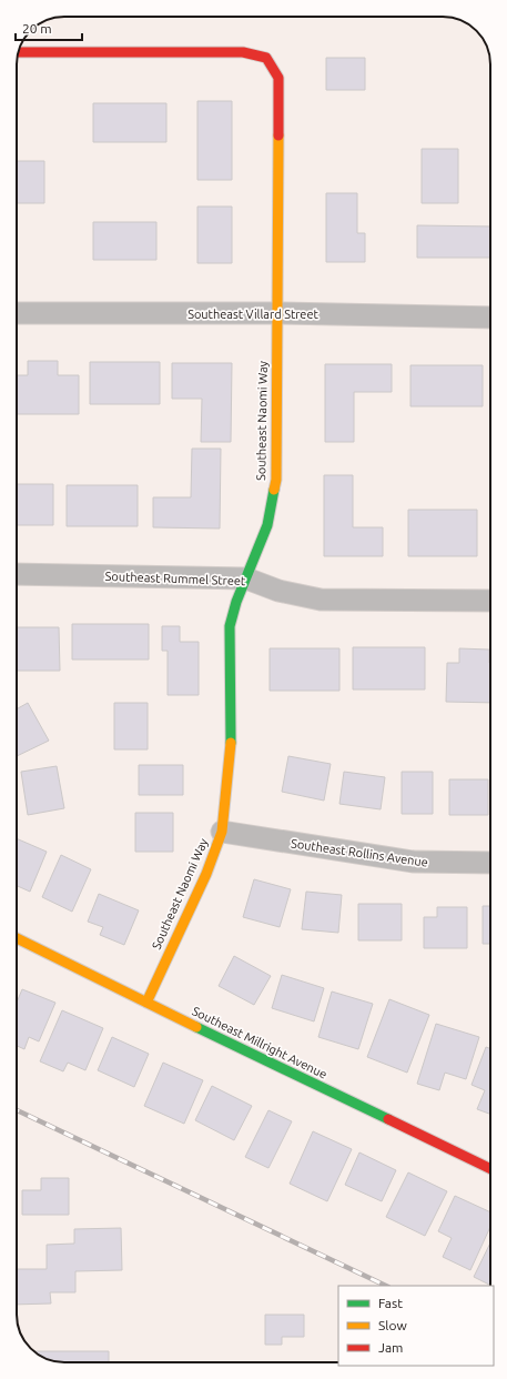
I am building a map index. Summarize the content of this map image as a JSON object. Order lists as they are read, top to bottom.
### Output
{
  "streets": {
    "street": [
      "Southeast Villard Street",
      "Southeast Naomi Way",
      "Southeast Rummel Street",
      "Southeast Rollins Avenue",
      "Southeast Millright Avenue"
    ]
  },
  "crossings": [
    ["Southeast Villard Street", "Southeast Naomi Way"],
    ["Southeast Naomi Way", "Southeast Rummel Street"],
    ["Southeast Naomi Way", "Southeast Rollins Avenue"],
    ["Southeast Naomi Way", "Southeast Millright Avenue"]
  ],
  "legend": ["Fast", "Slow", "Jam"],
  "scale_bar": "20 m"
}
